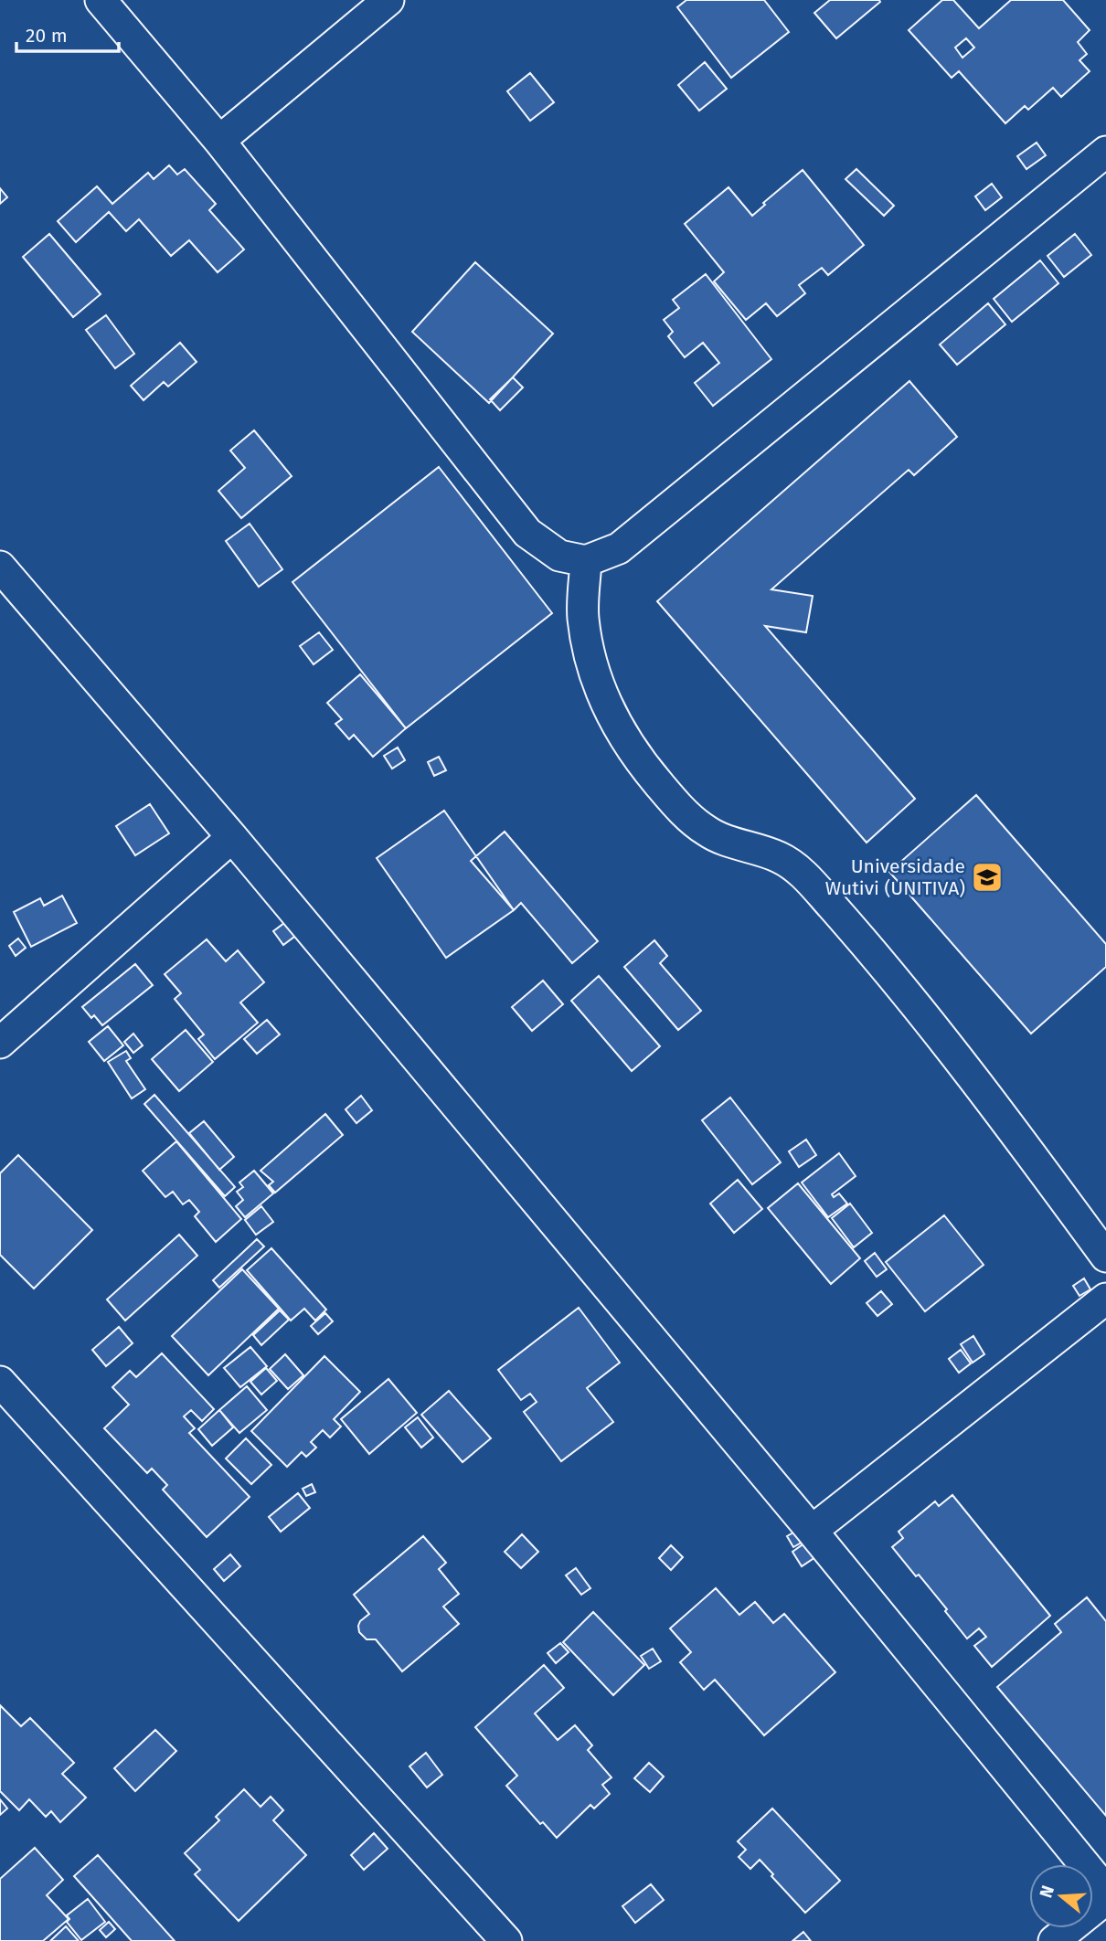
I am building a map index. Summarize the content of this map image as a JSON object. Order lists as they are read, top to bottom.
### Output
{
  "places": {
    "school or university": ["Universidade Wutivi (UNITIVA)"]
  },
  "scale_bar": "20 m",
  "north": "left"
}
